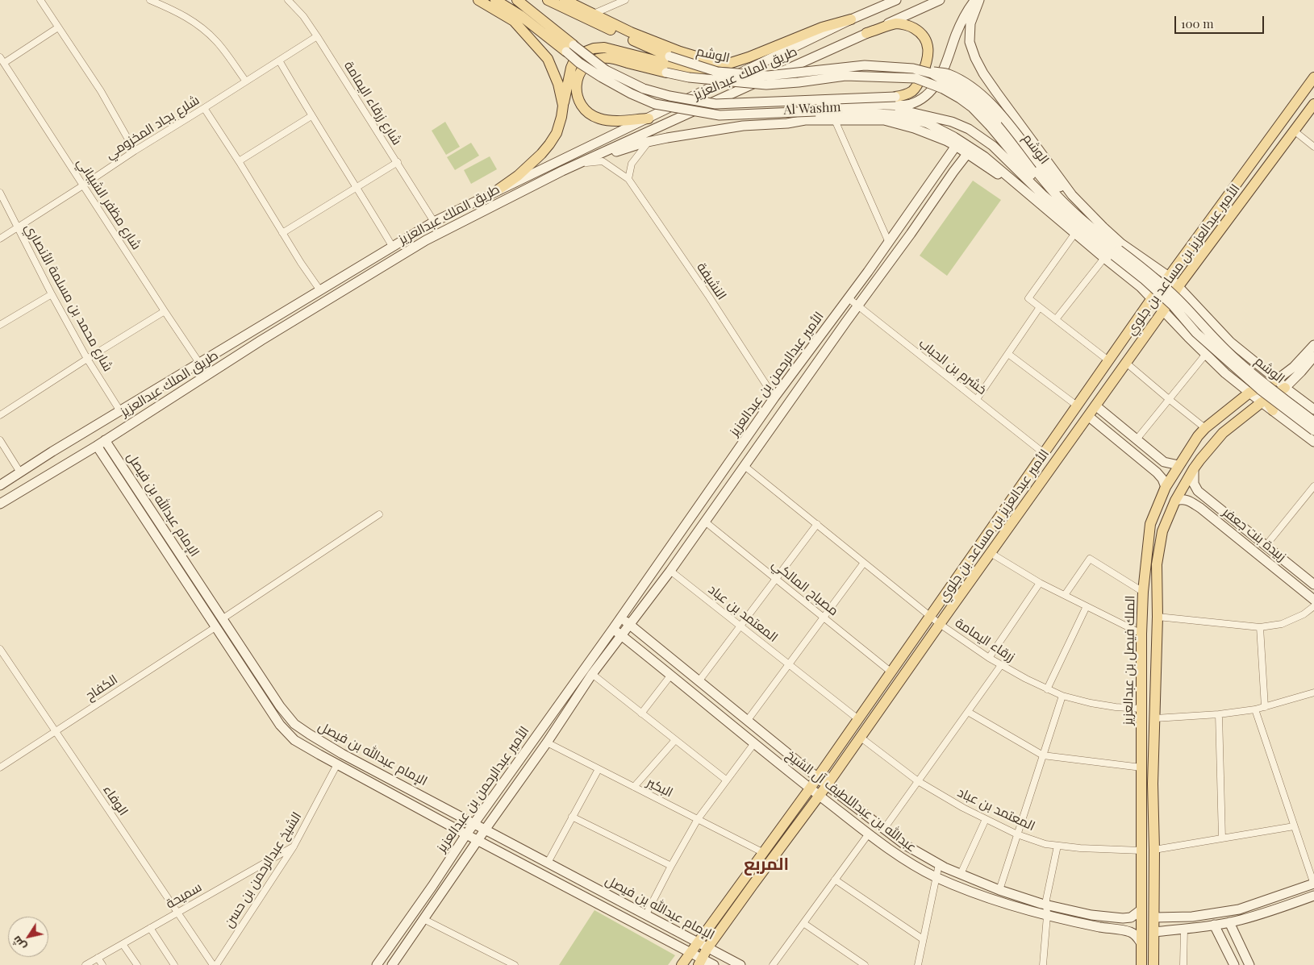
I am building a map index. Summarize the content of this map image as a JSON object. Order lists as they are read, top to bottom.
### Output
{
  "streets": {
    "main road": ["الأمير عبدالعزيز بن مساعد بن جلوي", "الملك فيصل بن عبدالعزيز"],
    "street": [
      "الوشم",
      "طريق الملك عبدالعزيز",
      "شارع زرقاء اليمامة",
      "Al Washm",
      "شلرع بجاد المخزومي",
      "شارع مظفر الشيباني",
      "النشيفة",
      "شارع محمد بن مسلمة الأنصاري",
      "خشرم بن الحباب",
      "الأمير عبدالرحمن بن عبدالعزيز",
      "الإمام عبدالله بن فيصل",
      "زبيدة بنت جعفر",
      "مصباح المالكي",
      "المعتمد بن عباد",
      "زرقاء اليمامة",
      "الكفاح",
      "البكير",
      "الوفاء",
      "عبدالله بن عبداللطيف آل الشيخ",
      "الشيخ عبدالرحمن بن حسن",
      "سميحة"
    ]
  },
  "crossings": [
    ["الوشم", "Al Washm"],
    ["الوشم", "الأمير عبدالعزيز بن مساعد بن جلوي"],
    ["الوشم", "الملك فيصل بن عبدالعزيز"],
    ["طريق الملك عبدالعزيز", "شارع زرقاء اليمامة"],
    ["طريق الملك عبدالعزيز", "Al Washm"],
    ["طريق الملك عبدالعزيز", "شارع مظفر الشيباني"],
    ["طريق الملك عبدالعزيز", "شارع محمد بن مسلمة الأنصاري"],
    ["طريق الملك عبدالعزيز", "الإمام عبدالله بن فيصل"],
    ["شارع زرقاء اليمامة", "شلرع بجاد المخزومي"],
    ["Al Washm", "الأمير عبدالرحمن بن عبدالعزيز"],
    ["شلرع بجاد المخزومي", "شارع مظفر الشيباني"],
    ["شلرع بجاد المخزومي", "شارع محمد بن مسلمة الأنصاري"],
    ["الأمير عبدالعزيز بن مساعد بن جلوي", "خشرم بن الحباب"],
    ["الأمير عبدالعزيز بن مساعد بن جلوي", "الإمام عبدالله بن فيصل"],
    ["الأمير عبدالعزيز بن مساعد بن جلوي", "مصباح المالكي"],
    ["الأمير عبدالعزيز بن مساعد بن جلوي", "المعتمد بن عباد"],
    ["الأمير عبدالعزيز بن مساعد بن جلوي", "زرقاء اليمامة"],
    ["الأمير عبدالعزيز بن مساعد بن جلوي", "البكير"],
    ["الأمير عبدالعزيز بن مساعد بن جلوي", "عبدالله بن عبداللطيف آل الشيخ"],
    ["النشيفة", "الأمير عبدالرحمن بن عبدالعزيز"],
    ["خشرم بن الحباب", "الأمير عبدالرحمن بن عبدالعزيز"],
    ["الأمير عبدالرحمن بن عبدالعزيز", "الإمام عبدالله بن فيصل"],
    ["الأمير عبدالرحمن بن عبدالعزيز", "مصباح المالكي"],
    ["الأمير عبدالرحمن بن عبدالعزيز", "المعتمد بن عباد"],
    ["الأمير عبدالرحمن بن عبدالعزيز", "زرقاء اليمامة"],
    ["الأمير عبدالرحمن بن عبدالعزيز", "البكير"],
    ["الأمير عبدالرحمن بن عبدالعزيز", "عبدالله بن عبداللطيف آل الشيخ"],
    ["الإمام عبدالله بن فيصل", "الكفاح"],
    ["الإمام عبدالله بن فيصل", "الشيخ عبدالرحمن بن حسن"],
    ["زبيدة بنت جعفر", "الملك فيصل بن عبدالعزيز"],
    ["المعتمد بن عباد", "الملك فيصل بن عبدالعزيز"],
    ["زرقاء اليمامة", "الملك فيصل بن عبدالعزيز"],
    ["الملك فيصل بن عبدالعزيز", "عبدالله بن عبداللطيف آل الشيخ"],
    ["الكفاح", "الوفاء"],
    ["الوفاء", "سميحة"],
    ["الشيخ عبدالرحمن بن حسن", "سميحة"]
  ],
  "districts": ["المربع"],
  "scale_bar": "100 m",
  "north": "bottom left"
}
